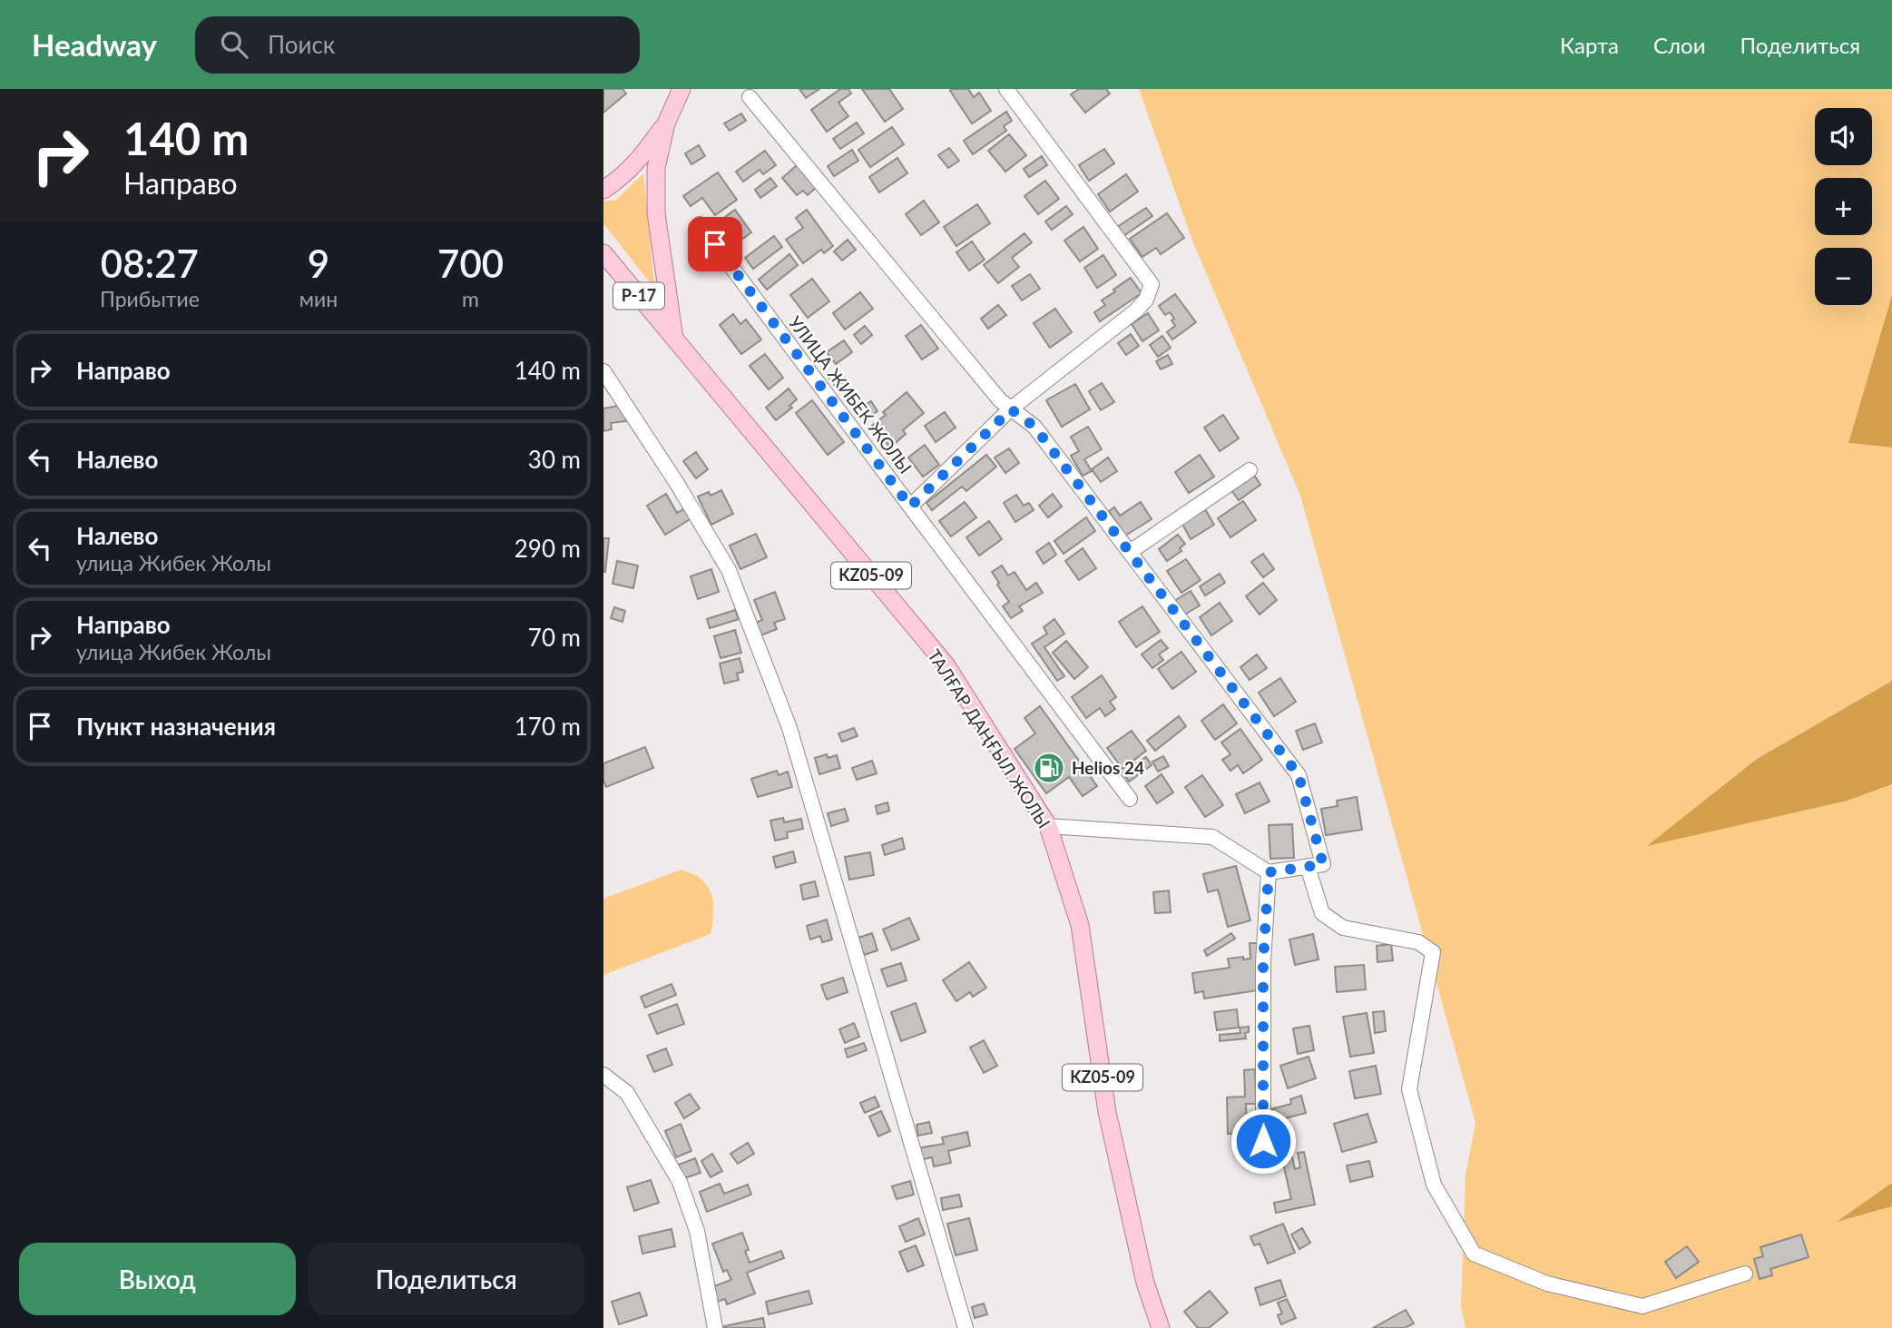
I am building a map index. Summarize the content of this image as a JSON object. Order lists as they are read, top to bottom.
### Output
{
  "streets": {
    "main road": ["P-17", "KZ05-09", "ТАЛҒАР ДАҢҒЫЛ ЖОЛЫ"],
    "street": ["УЛИЦА ЖИБЕК ЖОЛЫ"]
  },
  "places": {
    "fuel station": ["Helios 24"]
  },
  "page": {
    "header": "Headway",
    "search": "Поиск",
    "nav": ["Карта", "Слои", "Поделиться"],
    "turn": ["140 m", "Направо"],
    "map_buttons": ["+", "−"],
    "eta": [
      "08:27",
      "Прибытие",
      "9",
      "мин",
      "700",
      "m"
    ],
    "list": [
      {
        "name": "Направо",
        "value": "140 m"
      },
      {
        "name": "Налево",
        "value": "30 m"
      },
      {
        "name": "Налево",
        "note": "улица Жибек Жолы",
        "value": "290 m"
      },
      {
        "name": "Направо",
        "note": "улица Жибек Жолы",
        "value": "70 m"
      },
      {
        "name": "Пункт назначения",
        "value": "170 m"
      }
    ],
    "buttons": ["Выход", "Поделиться"]
  }
}
